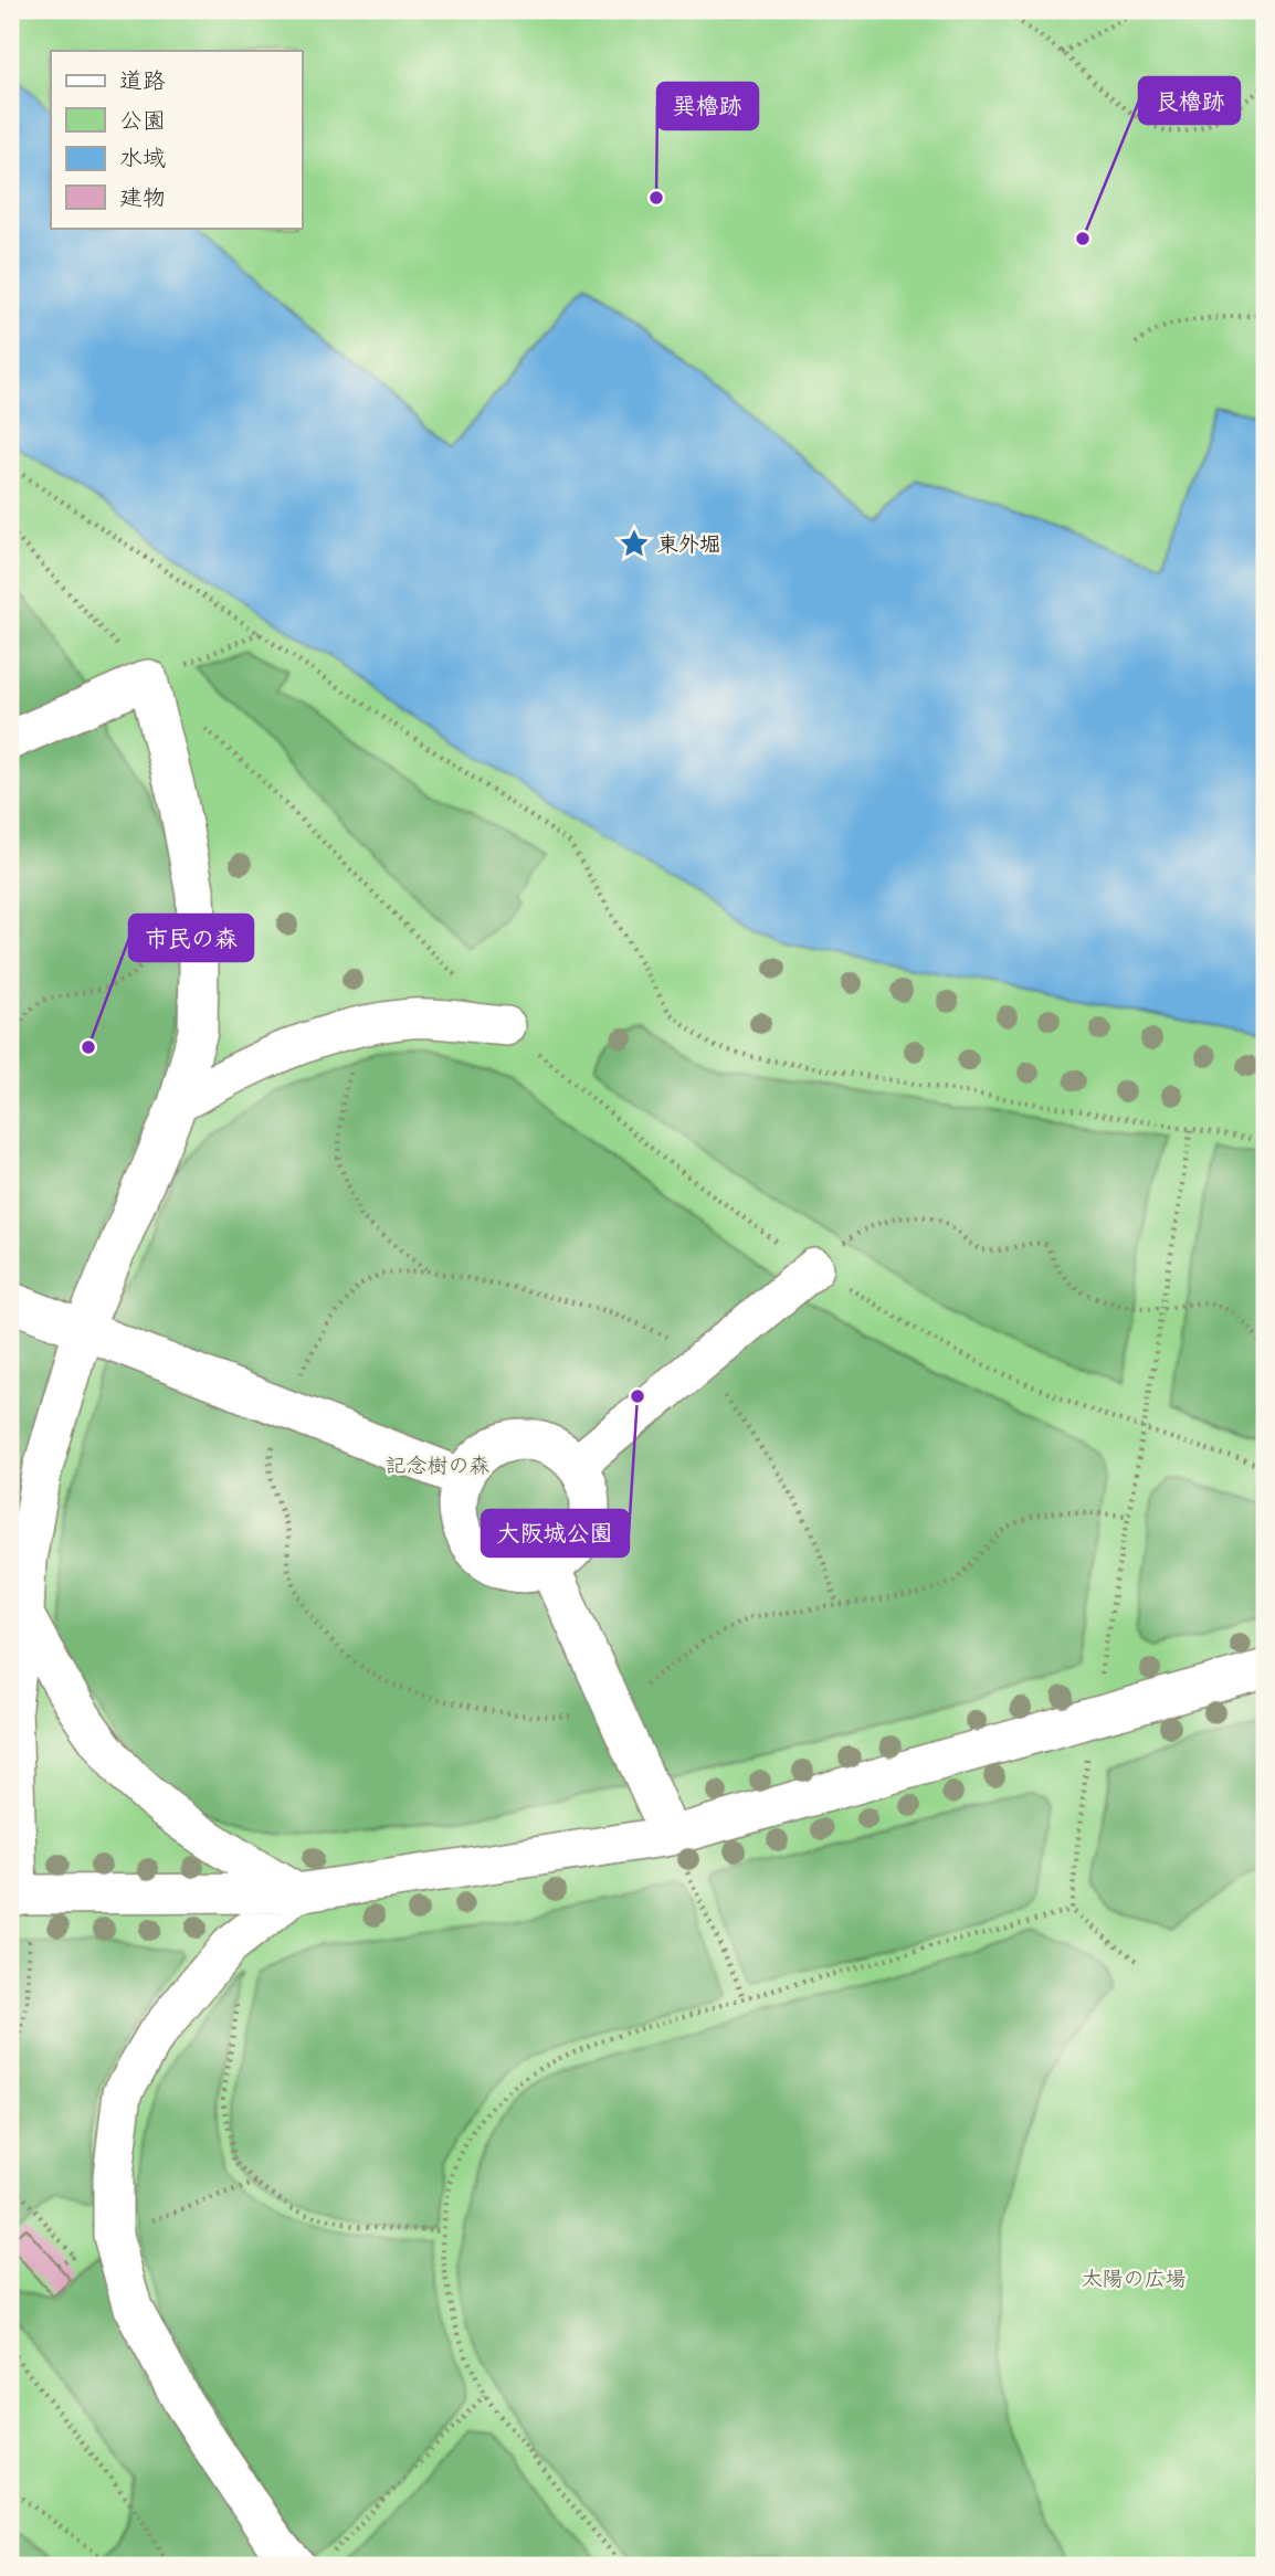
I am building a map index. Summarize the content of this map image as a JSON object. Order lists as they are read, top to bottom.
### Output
{
  "parks": ["記念樹の森", "太陽の広場"],
  "places": {
    "other": [
      "巽櫓跡",
      "艮櫓跡",
      "市民の森",
      "大阪城公園"
    ],
    "place": ["東外堀"]
  },
  "legend": [
    "道路",
    "公園",
    "水域",
    "建物"
  ]
}
